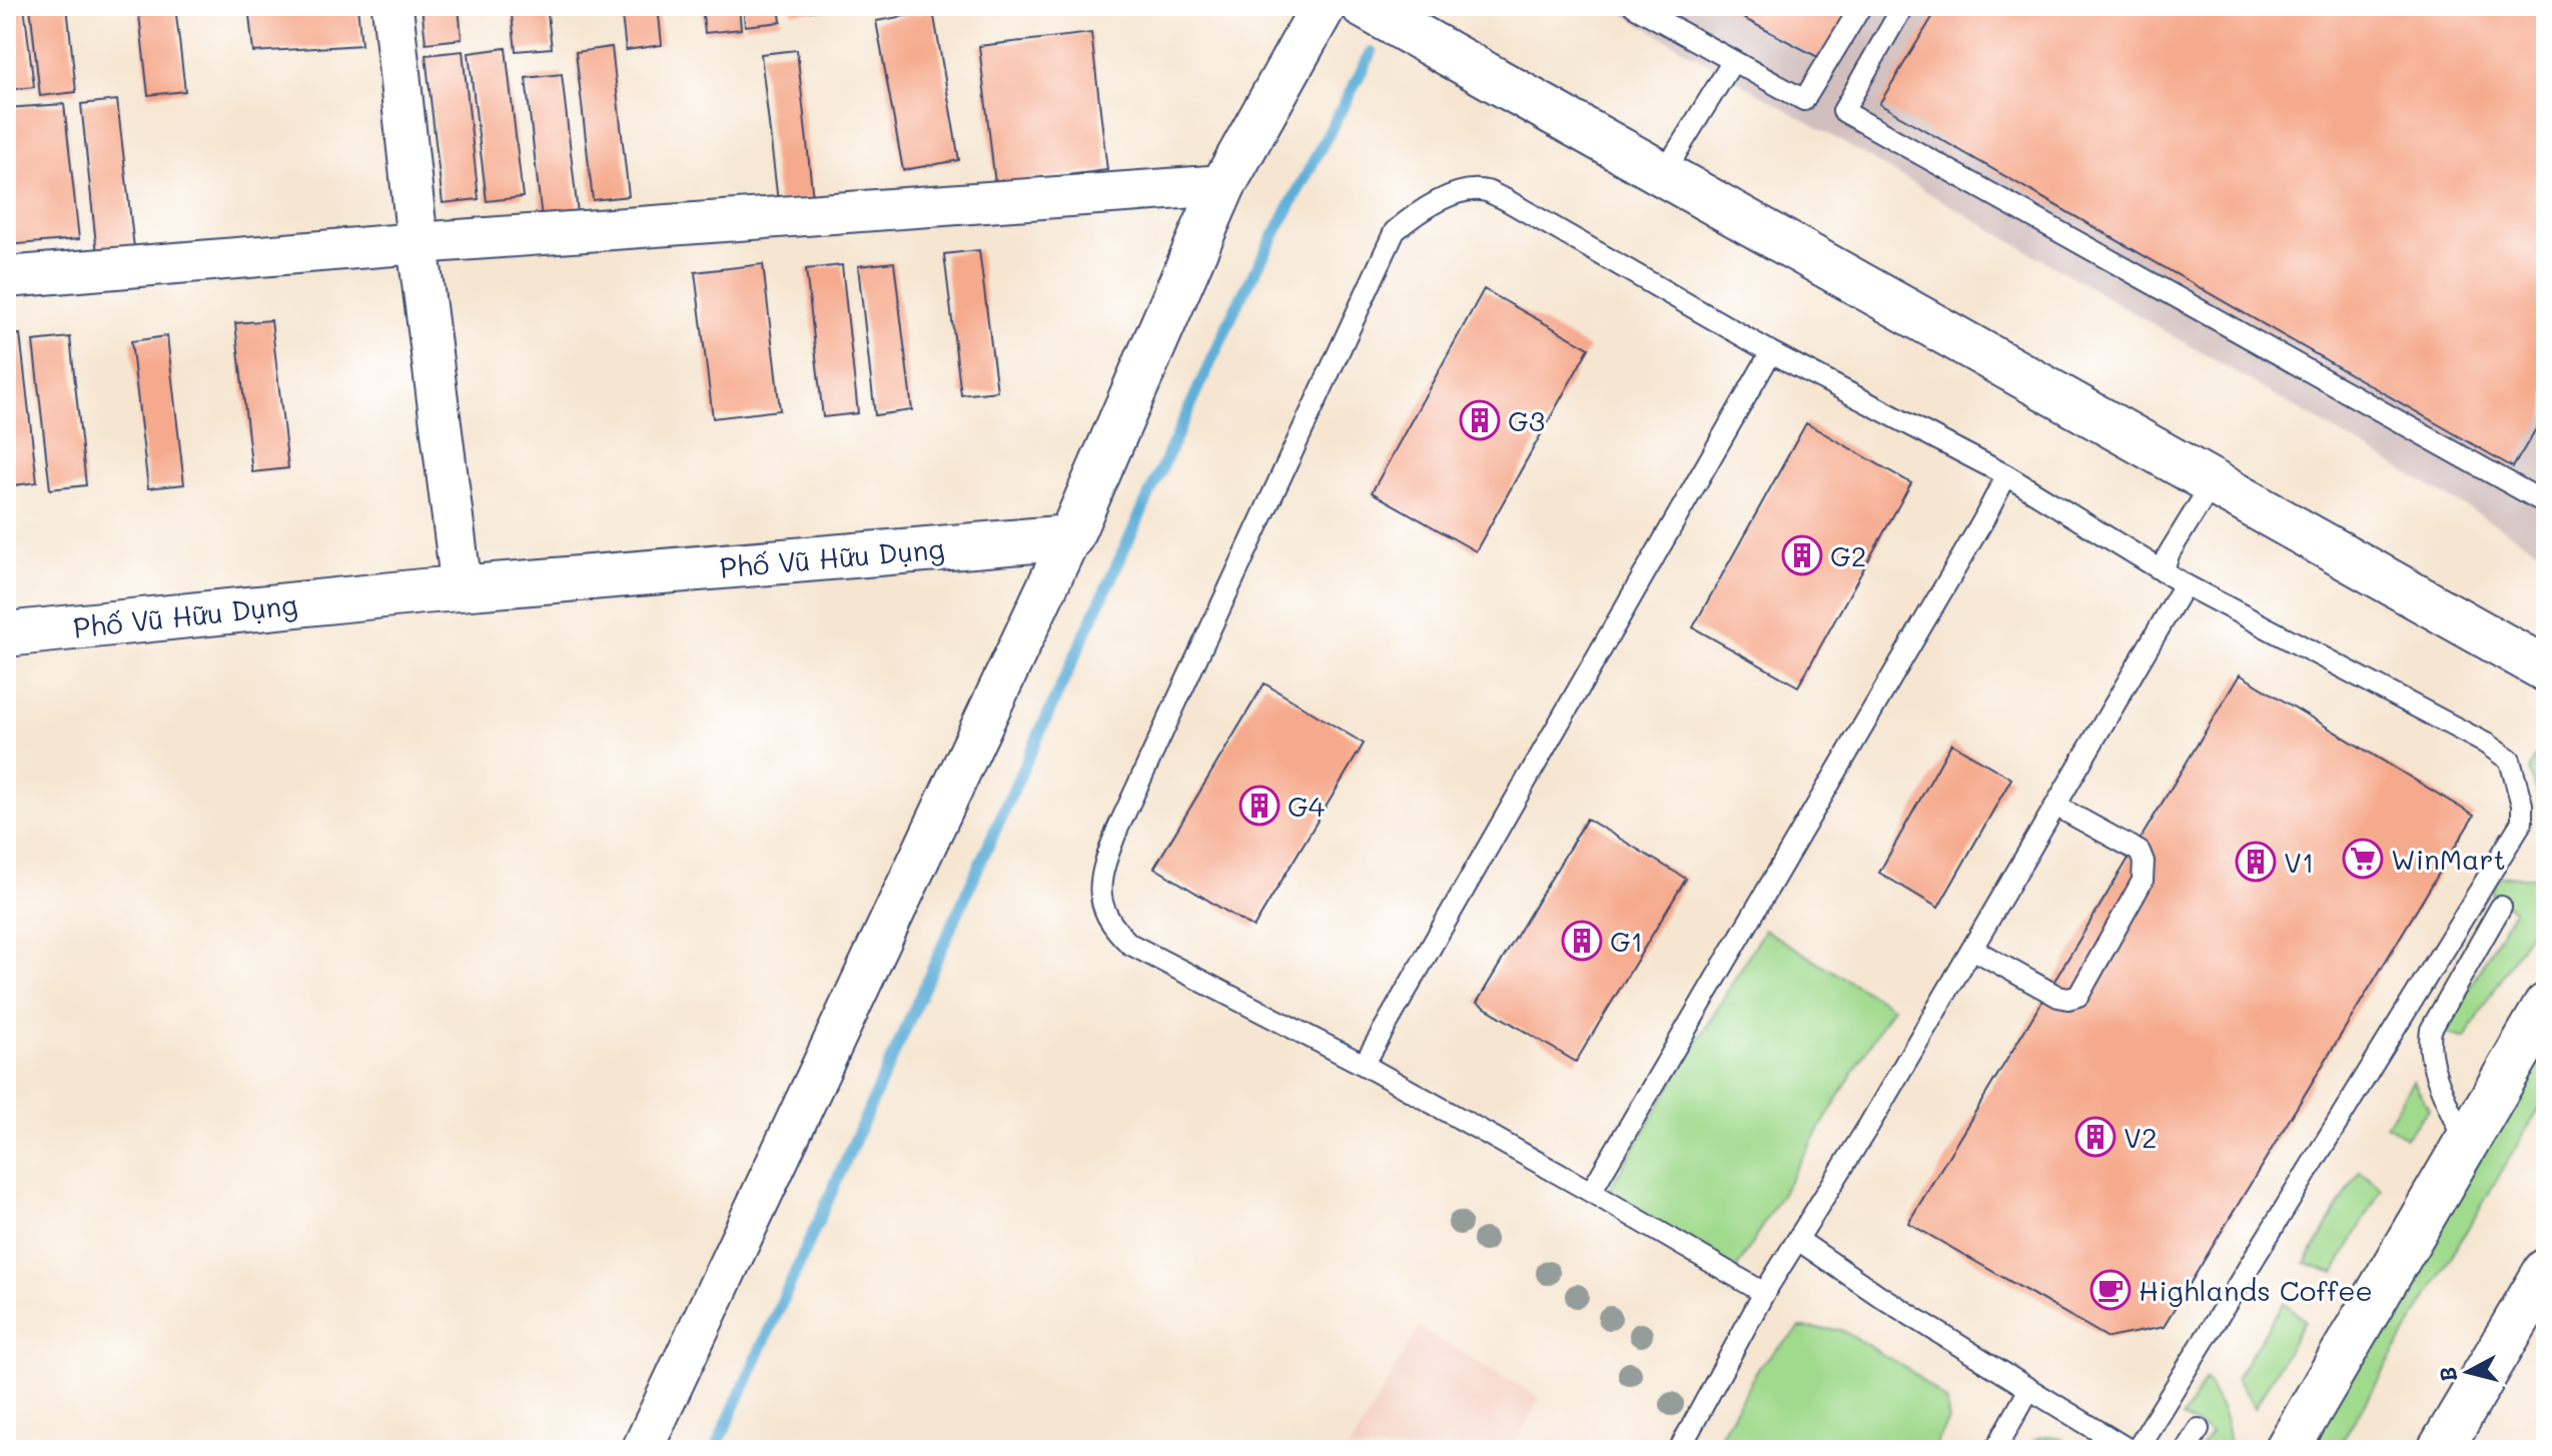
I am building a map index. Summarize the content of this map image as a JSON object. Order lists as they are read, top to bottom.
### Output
{
  "streets": {
    "main road": ["Phố Vũ Hữu Dụng"]
  },
  "places": {
    "building": [
      "G3",
      "G2",
      "G4",
      "V1",
      "G1",
      "V2"
    ],
    "supermarket": ["WinMart"],
    "cafe": ["Highlands Coffee"]
  },
  "north": "left"
}
